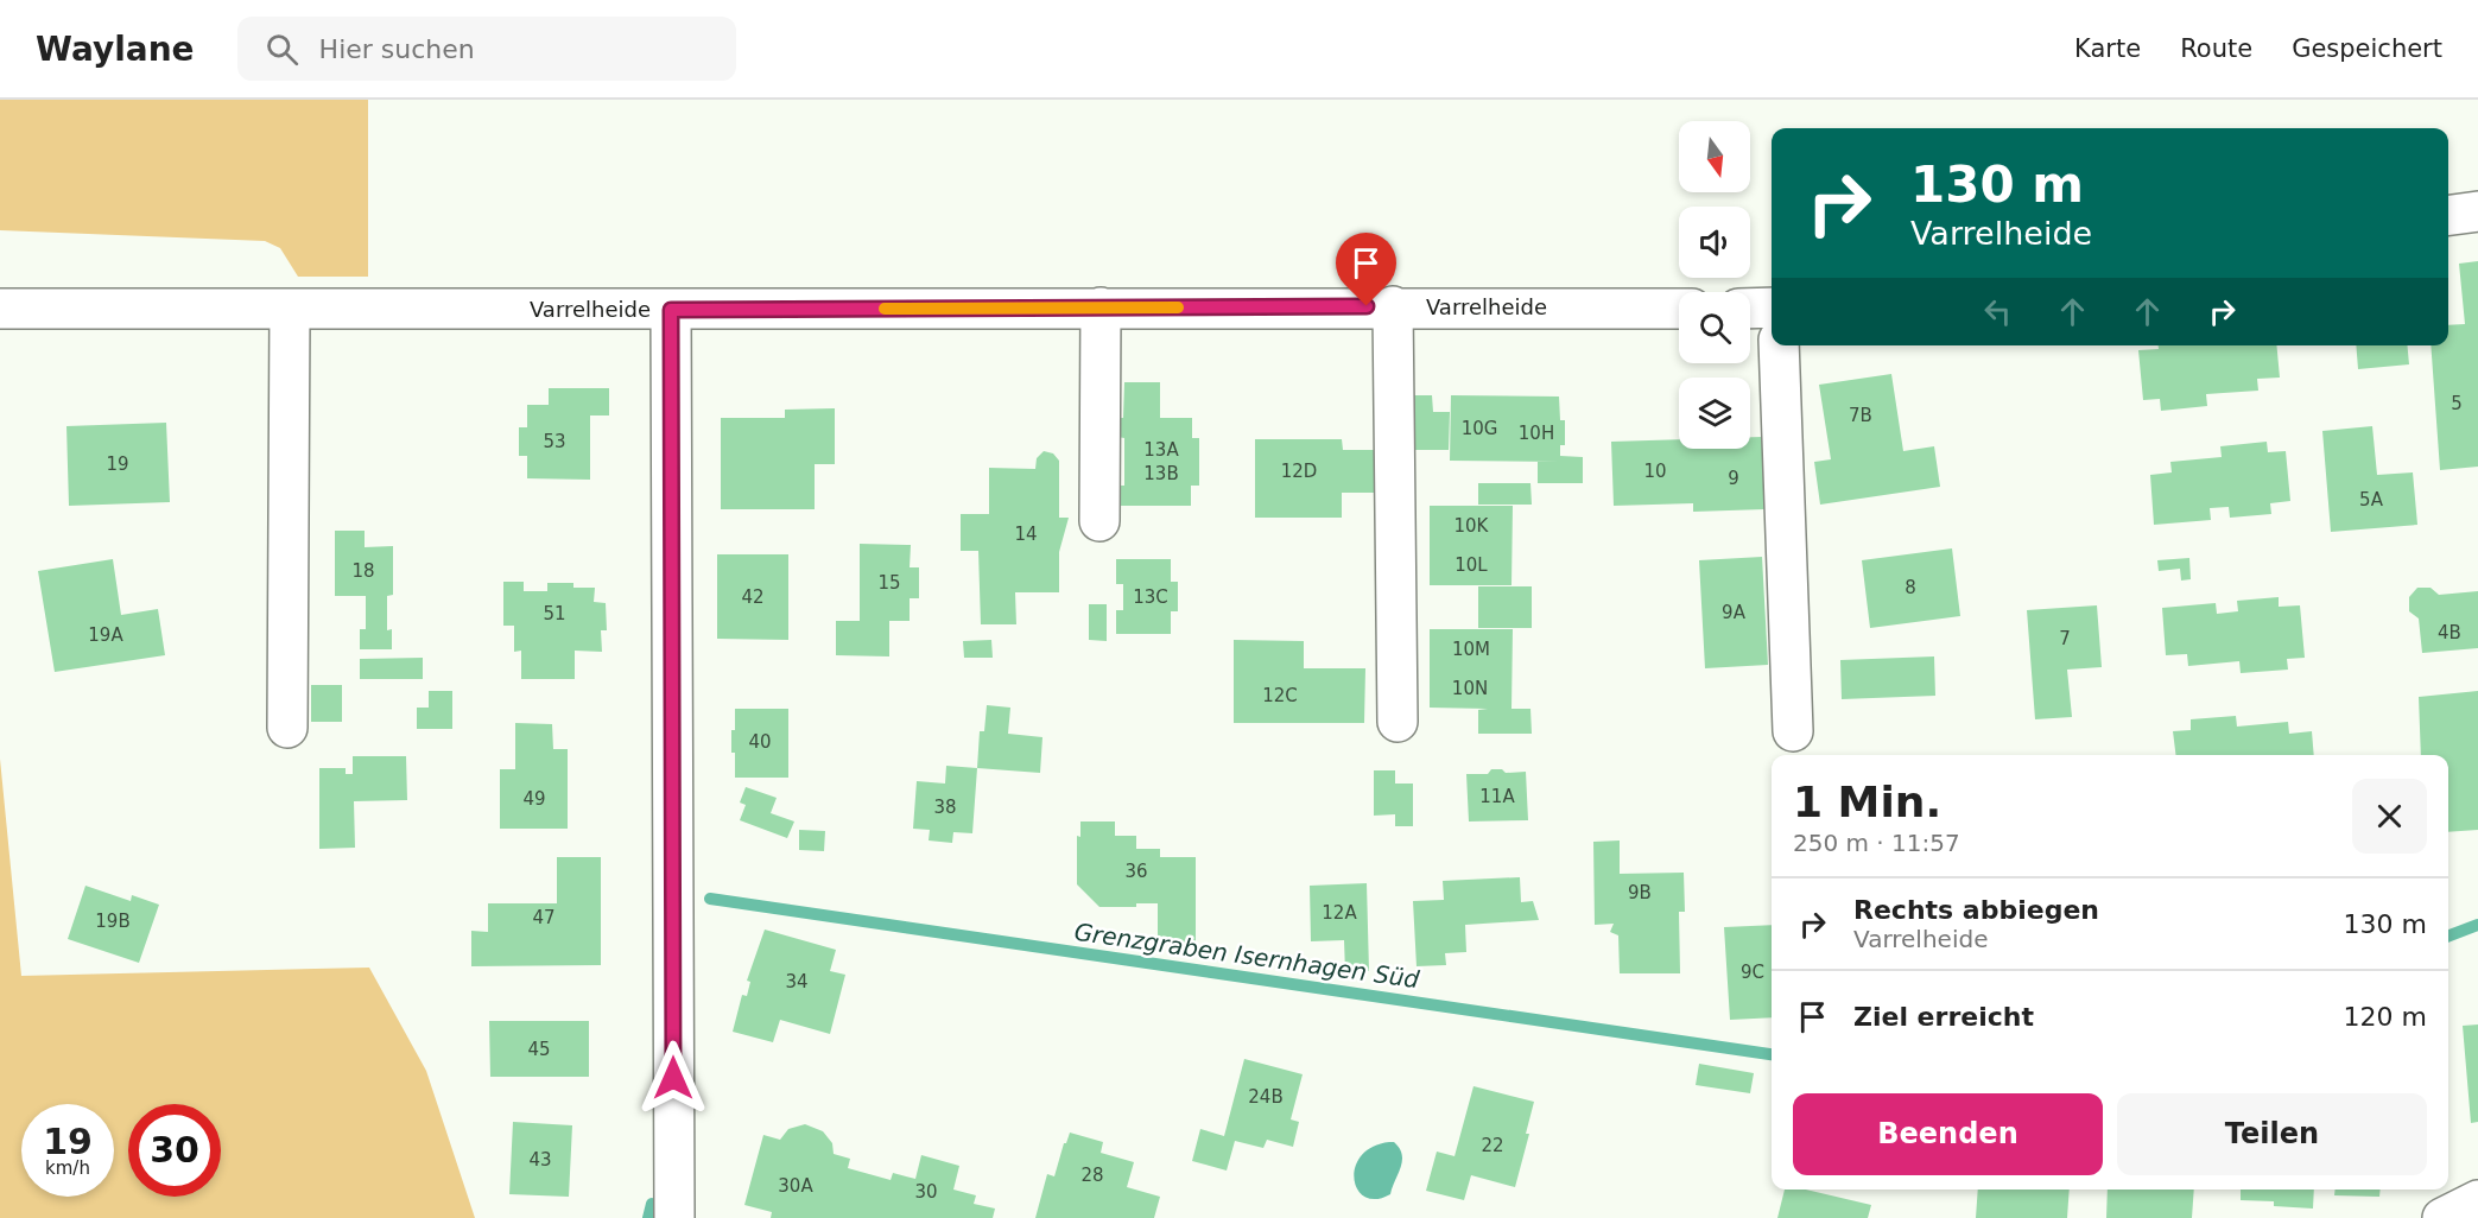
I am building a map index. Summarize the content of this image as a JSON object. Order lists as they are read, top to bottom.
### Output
{
  "streets": {
    "street": ["Varrelheide"]
  },
  "water": ["Grenzgraben Isernhagen Süd"],
  "house_numbers": [
    "5",
    "7B",
    "10G",
    "10H",
    "53",
    "13A",
    "19",
    "12D",
    "10",
    "13B",
    "9",
    "5A",
    "10K",
    "14",
    "10L",
    "18",
    "15",
    "8",
    "42",
    "13C",
    "9A",
    "51",
    "4B",
    "19A",
    "7",
    "10M",
    "10N",
    "12C",
    "40",
    "11A",
    "49",
    "38",
    "36",
    "9B",
    "12A",
    "47",
    "19B",
    "9C",
    "34",
    "45",
    "24B",
    "22",
    "43",
    "28",
    "30A",
    "30"
  ],
  "north": "bottom",
  "page": {
    "header": "Waylane",
    "search": "Hier suchen",
    "nav": ["Karte", "Route", "Gespeichert"],
    "turn": ["130 m", "Varrelheide"],
    "heading": ["1 Min.", "250 m · 11:57"],
    "list": [
      {
        "name": "Rechts abbiegen",
        "note": "Varrelheide",
        "value": "130 m"
      },
      {
        "name": "Ziel erreicht",
        "value": "120 m"
      }
    ],
    "buttons": ["Beenden", "Teilen"],
    "speed": "19 km/h",
    "limit": "30"
  }
}
